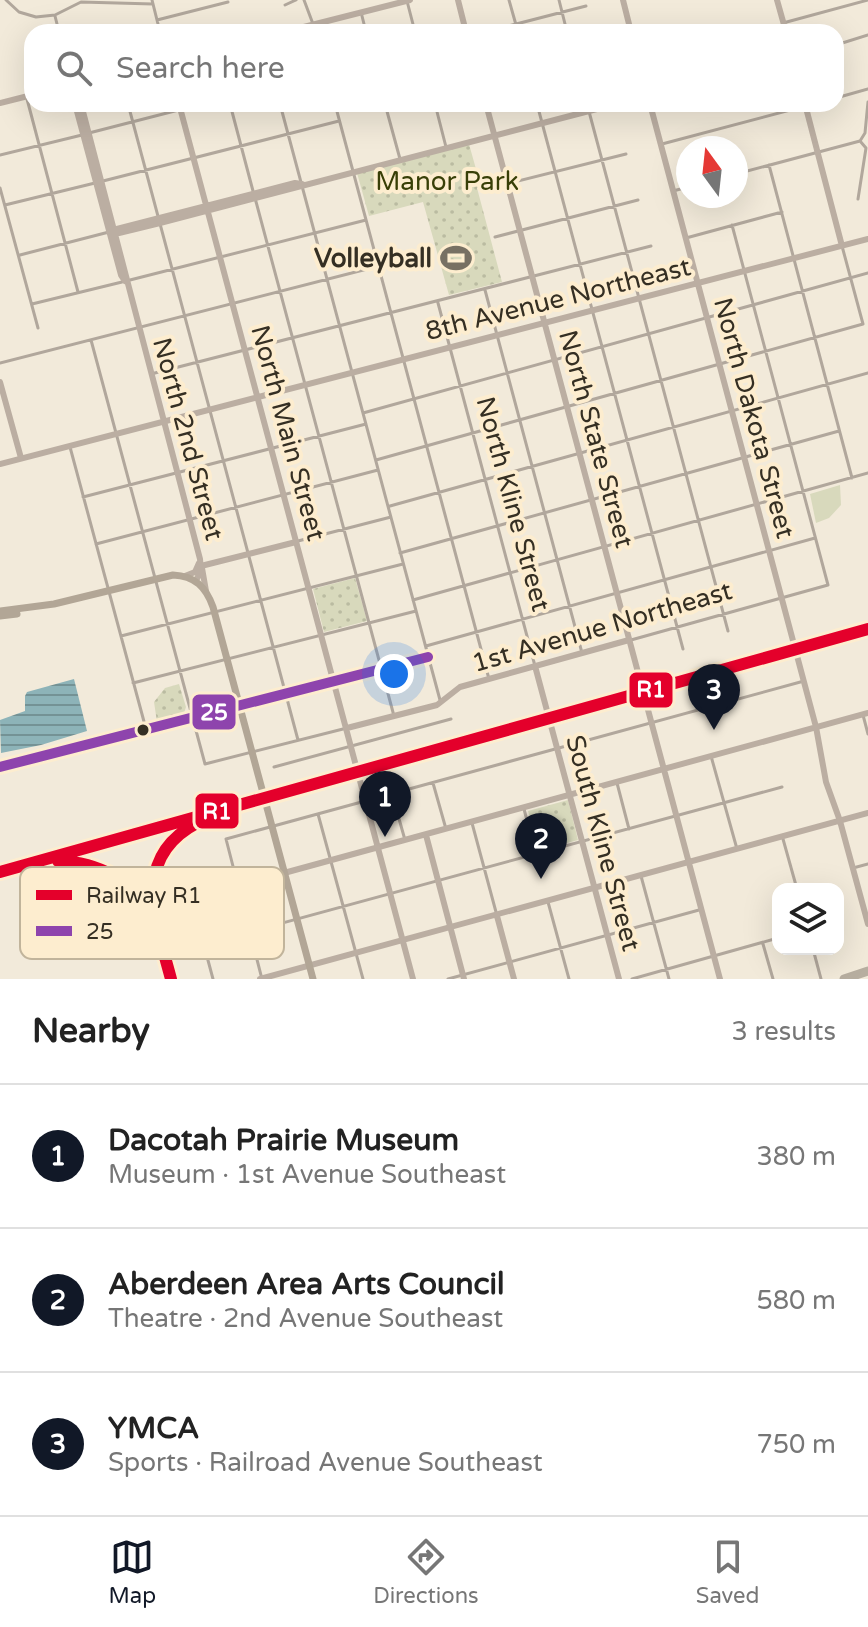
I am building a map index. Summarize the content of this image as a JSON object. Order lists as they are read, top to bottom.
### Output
{
  "streets": {
    "main road": ["North 2nd Street"],
    "street": [
      "8th Avenue Northeast",
      "North Dakota Street",
      "North Main Street",
      "North State Street",
      "North Kline Street",
      "1st Avenue Northeast",
      "South Kline Street"
    ]
  },
  "crossings": [
    ["8th Avenue Northeast", "North Dakota Street"],
    ["8th Avenue Northeast", "North Main Street"],
    ["8th Avenue Northeast", "North 2nd Street"],
    ["8th Avenue Northeast", "North State Street"],
    ["8th Avenue Northeast", "North Kline Street"],
    ["North Dakota Street", "1st Avenue Northeast"],
    ["North Main Street", "1st Avenue Northeast"],
    ["North State Street", "1st Avenue Northeast"],
    ["North Kline Street", "1st Avenue Northeast"],
    ["North Kline Street", "South Kline Street"]
  ],
  "parks": ["Manor Park"],
  "places": {
    "sports": ["Volleyball"]
  },
  "lines": ["rail line R1", "transit line 25"],
  "legend": ["Railway R1", "25"],
  "north": "top",
  "page": {
    "search": "Search here",
    "pins": ["3", "1", "2"],
    "heading": ["Nearby", "3 results"],
    "list": [
      {
        "mark": "1",
        "name": "Dacotah Prairie Museum",
        "note": "Museum · 1st Avenue Southeast",
        "value": "380 m"
      },
      {
        "mark": "2",
        "name": "Aberdeen Area Arts Council",
        "note": "Theatre · 2nd Avenue Southeast",
        "value": "580 m"
      },
      {
        "mark": "3",
        "name": "YMCA",
        "note": "Sports · Railroad Avenue Southeast",
        "value": "750 m"
      }
    ],
    "nav": ["Map", "Directions", "Saved"]
  }
}
